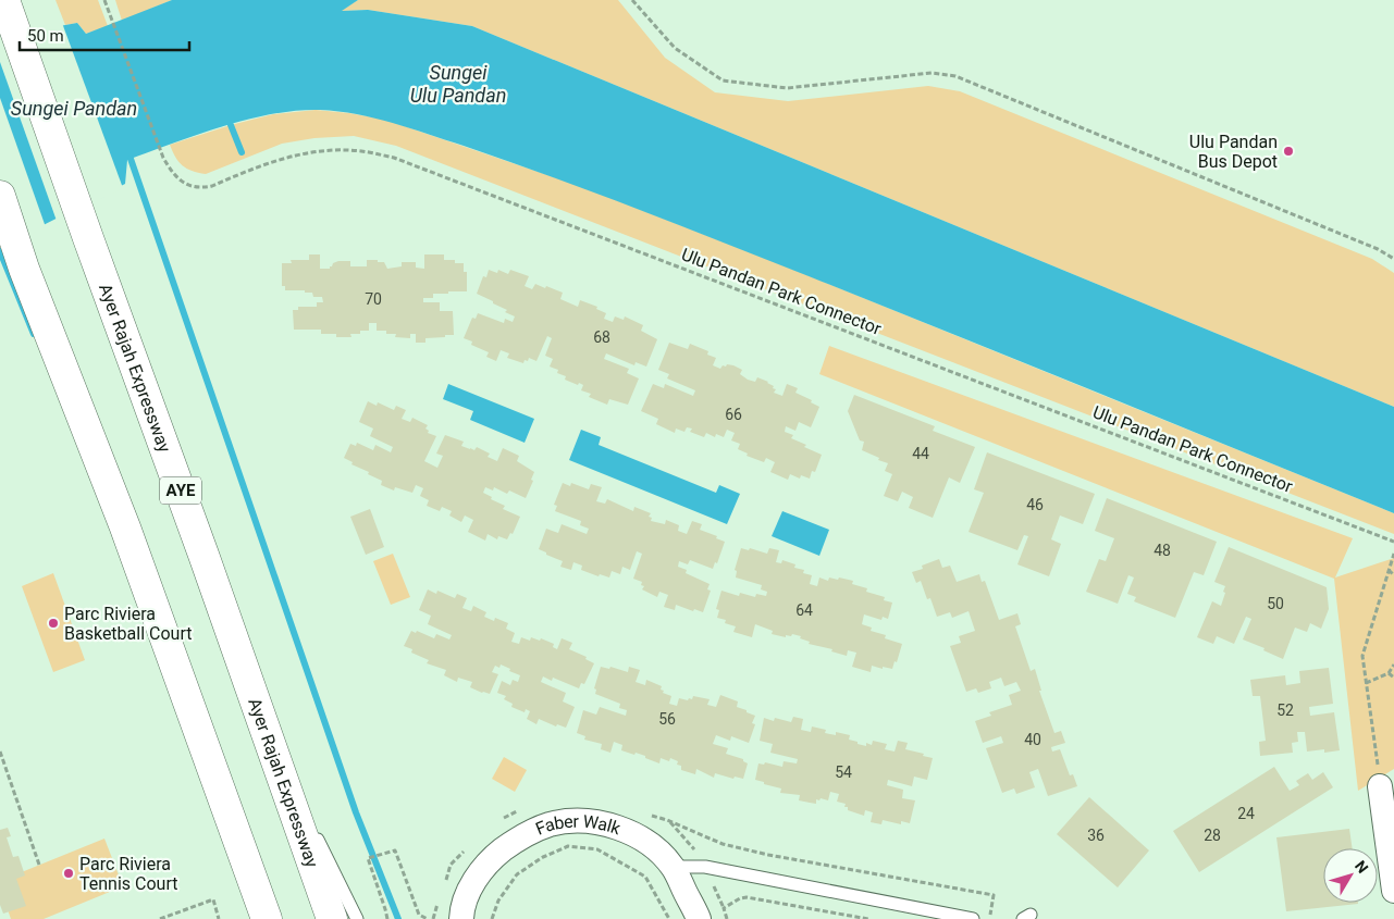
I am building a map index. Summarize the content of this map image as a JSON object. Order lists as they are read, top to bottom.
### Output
{
  "streets": {
    "highway": ["Ayer Rajah Expressway", "AYE"],
    "street": ["Faber Walk"],
    "path": ["Ulu Pandan Park Connector"]
  },
  "water": ["Sungei Ulu Pandan", "Sungei Pandan"],
  "places": ["Ulu Pandan Bus Depot", "Parc Riviera Basketball Court", "Parc Riviera Tennis Court"],
  "house_numbers": [
    "70",
    "68",
    "66",
    "44",
    "46",
    "48",
    "50",
    "64",
    "52",
    "56",
    "40",
    "54",
    "24",
    "36",
    "28"
  ],
  "scale_bar": "50 m",
  "north": "top right"
}
